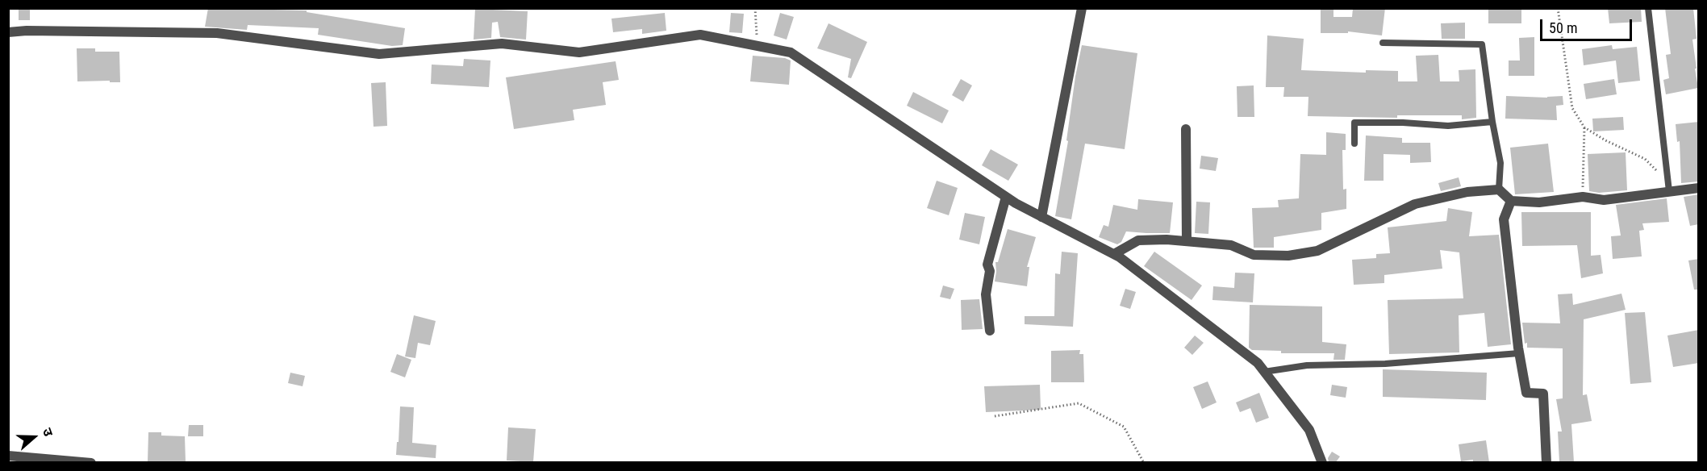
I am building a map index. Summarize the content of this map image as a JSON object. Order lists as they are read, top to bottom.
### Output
{
  "scale_bar": "50 m",
  "north": "right"
}
